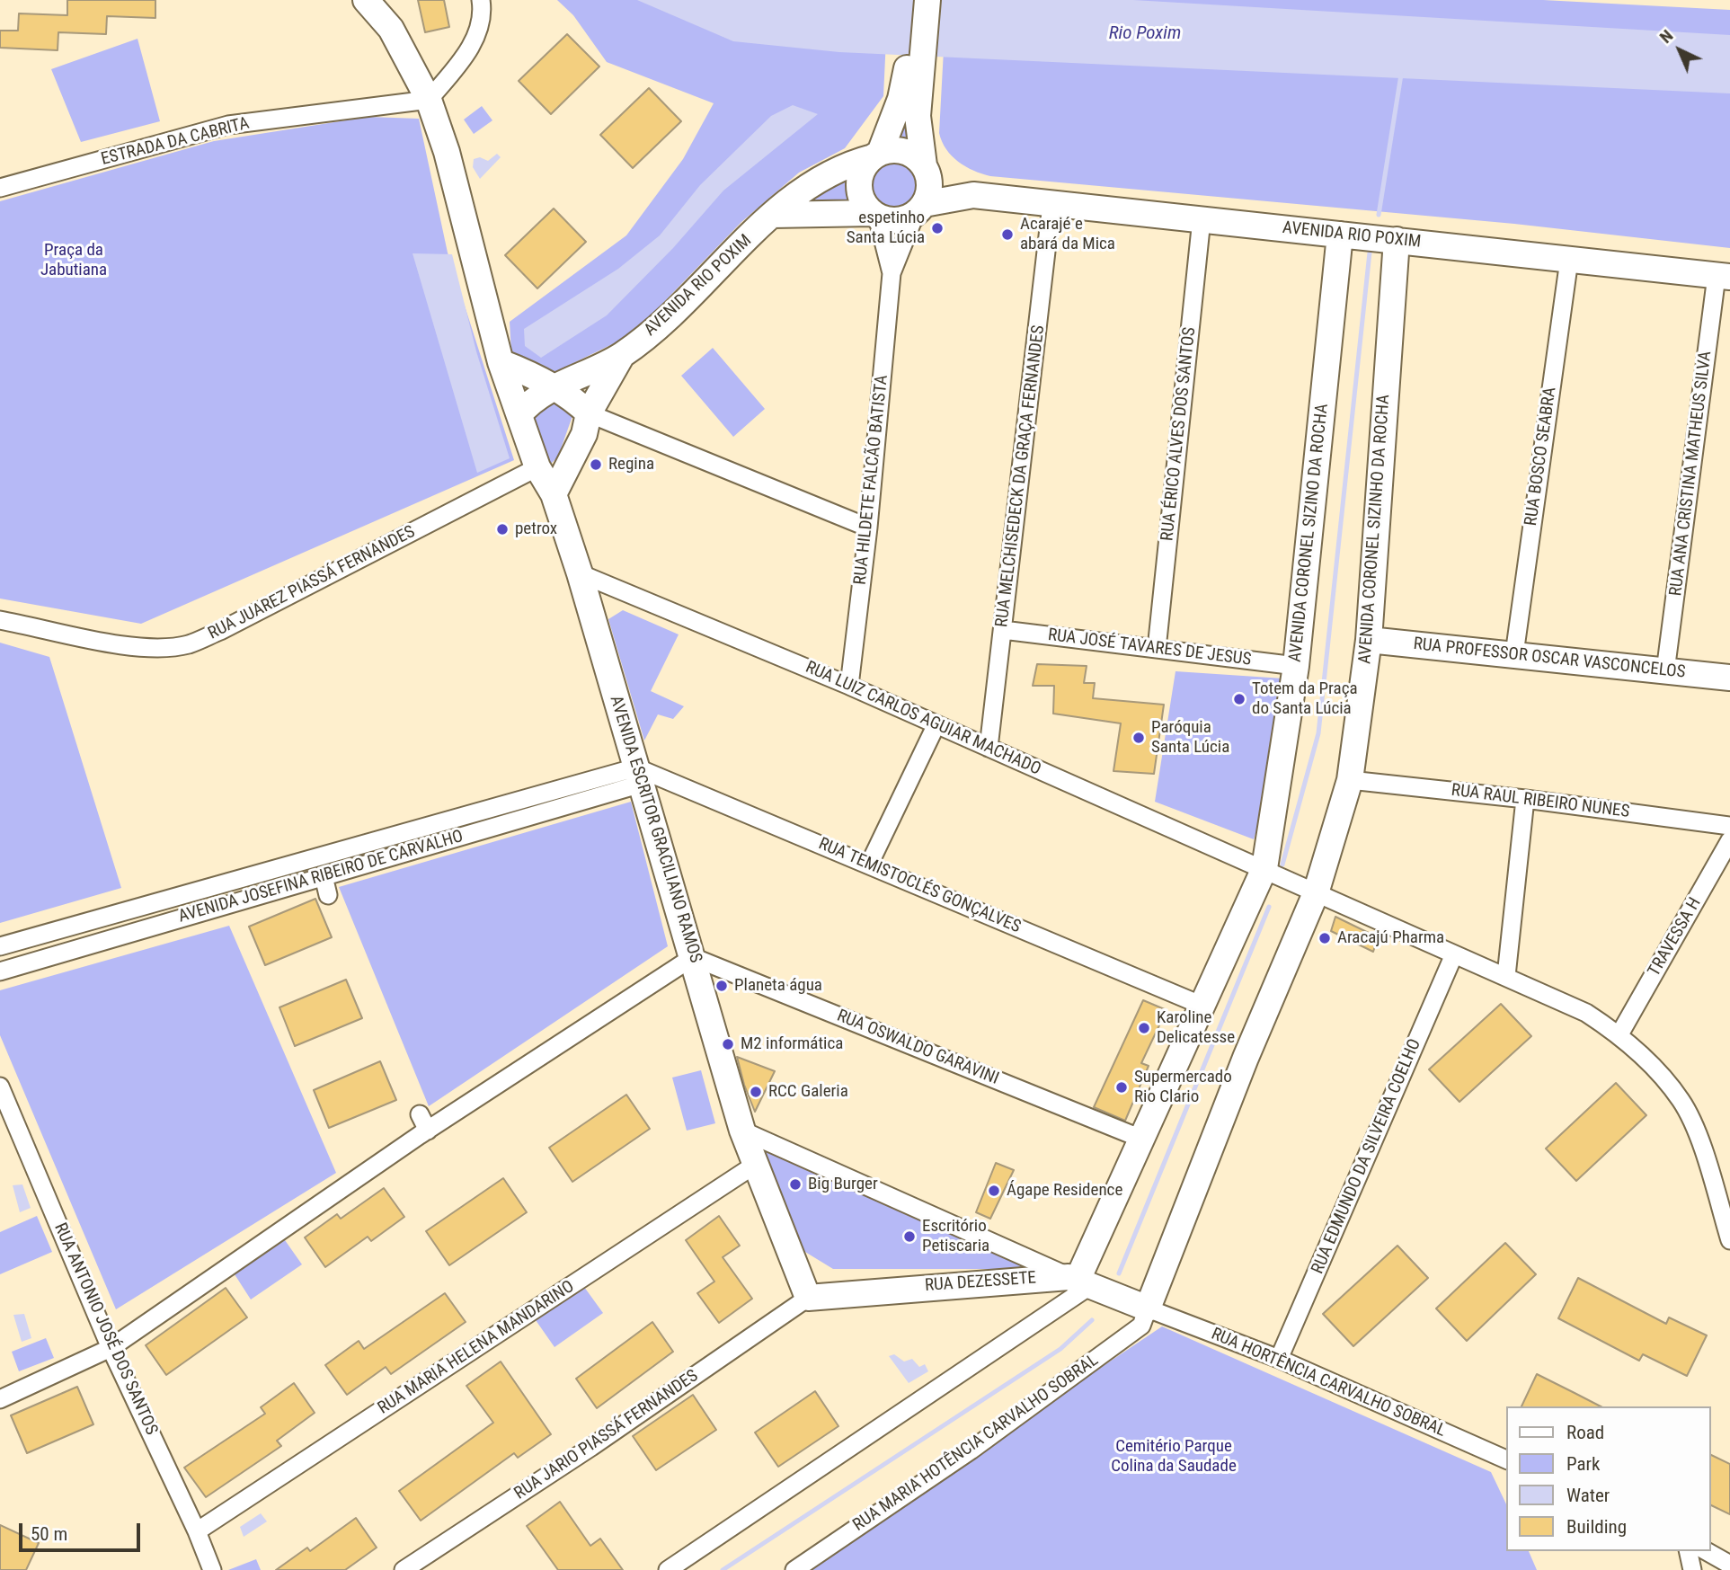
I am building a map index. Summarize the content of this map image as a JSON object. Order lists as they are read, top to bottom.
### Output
{
  "streets": {
    "street": [
      "ESTRADA DA CABRITA",
      "AVENIDA RIO POXIM",
      "RUA ÉRICO ALVES DOS SANTOS",
      "RUA BOSCO SEABRA",
      "RUA ANA CRISTINA MATHEUS SILVA",
      "RUA MELCHISEDECK DA GRAÇA FERNANDES",
      "RUA HILDETE FALCÃO BATISTA",
      "AVENIDA CORONEL SIZINHO DA ROCHA",
      "AVENIDA CORONEL SIZINO DA ROCHA",
      "RUA JUAREZ PIASSÁ FERNANDES",
      "RUA JOSÉ TAVARES DE JESUS",
      "RUA PROFESSOR OSCAR VASCONCELOS",
      "RUA LUIZ CARLOS AGUIAR MACHADO",
      "RUA RAUL RIBEIRO NUNES",
      "AVENIDA ESCRITOR GRACILIANO RAMOS",
      "AVENIDA JOSEFINA RIBEIRO DE CARVALHO",
      "RUA TEMISTOCLÉS GONÇALVES",
      "TRAVESSA H",
      "RUA OSWALDO GARAVINI",
      "RUA EDMUNDO DA SILVEIRA COELHO",
      "RUA DEZESSETE",
      "RUA ANTONIO JOSÉ DOS SANTOS",
      "RUA MARIA HELENA MANDARINO",
      "RUA HORTÊNCIA CARVALHO SOBRAL",
      "RUA JARIO PIASSÁ FERNANDES",
      "RUA MARIA HOTÊNCIA CARVALHO SOBRAL"
    ]
  },
  "crossings": [
    ["ESTRADA DA CABRITA", "AVENIDA ESCRITOR GRACILIANO RAMOS"],
    ["AVENIDA RIO POXIM", "RUA ÉRICO ALVES DOS SANTOS"],
    ["AVENIDA RIO POXIM", "RUA BOSCO SEABRA"],
    ["AVENIDA RIO POXIM", "RUA ANA CRISTINA MATHEUS SILVA"],
    ["AVENIDA RIO POXIM", "RUA MELCHISEDECK DA GRAÇA FERNANDES"],
    ["AVENIDA RIO POXIM", "RUA HILDETE FALCÃO BATISTA"],
    ["AVENIDA RIO POXIM", "AVENIDA CORONEL SIZINHO DA ROCHA"],
    ["AVENIDA RIO POXIM", "AVENIDA CORONEL SIZINO DA ROCHA"],
    ["AVENIDA RIO POXIM", "RUA JUAREZ PIASSÁ FERNANDES"],
    ["AVENIDA RIO POXIM", "AVENIDA ESCRITOR GRACILIANO RAMOS"],
    ["RUA ÉRICO ALVES DOS SANTOS", "RUA JOSÉ TAVARES DE JESUS"],
    ["RUA BOSCO SEABRA", "RUA PROFESSOR OSCAR VASCONCELOS"],
    ["RUA ANA CRISTINA MATHEUS SILVA", "RUA PROFESSOR OSCAR VASCONCELOS"],
    ["RUA MELCHISEDECK DA GRAÇA FERNANDES", "RUA JOSÉ TAVARES DE JESUS"],
    ["RUA MELCHISEDECK DA GRAÇA FERNANDES", "RUA LUIZ CARLOS AGUIAR MACHADO"],
    ["RUA HILDETE FALCÃO BATISTA", "RUA LUIZ CARLOS AGUIAR MACHADO"],
    ["AVENIDA CORONEL SIZINHO DA ROCHA", "RUA PROFESSOR OSCAR VASCONCELOS"],
    ["AVENIDA CORONEL SIZINHO DA ROCHA", "RUA LUIZ CARLOS AGUIAR MACHADO"],
    ["AVENIDA CORONEL SIZINHO DA ROCHA", "RUA RAUL RIBEIRO NUNES"],
    ["AVENIDA CORONEL SIZINHO DA ROCHA", "RUA DEZESSETE"],
    ["AVENIDA CORONEL SIZINHO DA ROCHA", "RUA HORTÊNCIA CARVALHO SOBRAL"],
    ["AVENIDA CORONEL SIZINHO DA ROCHA", "RUA MARIA HOTÊNCIA CARVALHO SOBRAL"],
    ["AVENIDA CORONEL SIZINO DA ROCHA", "RUA JOSÉ TAVARES DE JESUS"],
    ["AVENIDA CORONEL SIZINO DA ROCHA", "RUA LUIZ CARLOS AGUIAR MACHADO"],
    ["AVENIDA CORONEL SIZINO DA ROCHA", "RUA TEMISTOCLÉS GONÇALVES"],
    ["AVENIDA CORONEL SIZINO DA ROCHA", "RUA OSWALDO GARAVINI"],
    ["AVENIDA CORONEL SIZINO DA ROCHA", "RUA DEZESSETE"],
    ["RUA JUAREZ PIASSÁ FERNANDES", "AVENIDA ESCRITOR GRACILIANO RAMOS"],
    ["RUA LUIZ CARLOS AGUIAR MACHADO", "AVENIDA ESCRITOR GRACILIANO RAMOS"],
    ["RUA LUIZ CARLOS AGUIAR MACHADO", "TRAVESSA H"],
    ["RUA LUIZ CARLOS AGUIAR MACHADO", "RUA EDMUNDO DA SILVEIRA COELHO"],
    ["AVENIDA ESCRITOR GRACILIANO RAMOS", "AVENIDA JOSEFINA RIBEIRO DE CARVALHO"],
    ["AVENIDA ESCRITOR GRACILIANO RAMOS", "RUA TEMISTOCLÉS GONÇALVES"],
    ["AVENIDA ESCRITOR GRACILIANO RAMOS", "RUA OSWALDO GARAVINI"],
    ["AVENIDA ESCRITOR GRACILIANO RAMOS", "RUA DEZESSETE"],
    ["AVENIDA ESCRITOR GRACILIANO RAMOS", "RUA MARIA HELENA MANDARINO"],
    ["AVENIDA ESCRITOR GRACILIANO RAMOS", "RUA JARIO PIASSÁ FERNANDES"],
    ["AVENIDA JOSEFINA RIBEIRO DE CARVALHO", "RUA TEMISTOCLÉS GONÇALVES"],
    ["RUA EDMUNDO DA SILVEIRA COELHO", "RUA HORTÊNCIA CARVALHO SOBRAL"],
    ["RUA DEZESSETE", "RUA HORTÊNCIA CARVALHO SOBRAL"],
    ["RUA DEZESSETE", "RUA JARIO PIASSÁ FERNANDES"],
    ["RUA DEZESSETE", "RUA MARIA HOTÊNCIA CARVALHO SOBRAL"],
    ["RUA ANTONIO JOSÉ DOS SANTOS", "RUA MARIA HELENA MANDARINO"],
    ["RUA HORTÊNCIA CARVALHO SOBRAL", "RUA MARIA HOTÊNCIA CARVALHO SOBRAL"]
  ],
  "water": ["Rio Poxim"],
  "parks": ["Praça da Jabutiana", "Cemitério Parque Colina da Saudade"],
  "places": [
    "espetinho Santa Lúcia",
    "Acarajé e abará da Mica",
    "Regina",
    "petrox",
    "Totem da Praça do Santa Lúcia",
    "Paróquia Santa Lúcia",
    "Aracajú Pharma",
    "Planeta água",
    "Karoline Delicatesse",
    "M2 informática",
    "Supermercado Rio Clario",
    "RCC Galeria",
    "Big Burger",
    "Ágape Residence",
    "Escritório Petiscaria"
  ],
  "legend": [
    "Road",
    "Park",
    "Water",
    "Building"
  ],
  "scale_bar": "50 m",
  "north": "top left"
}
